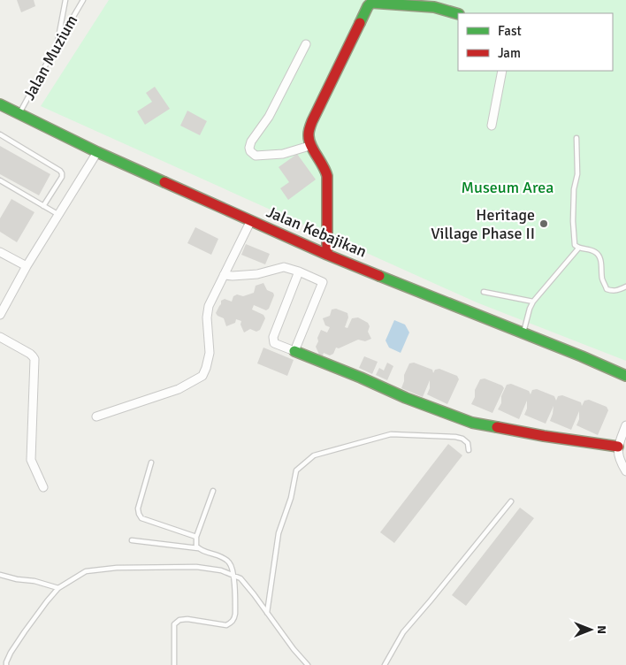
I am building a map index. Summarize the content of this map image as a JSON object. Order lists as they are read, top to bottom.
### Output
{
  "streets": {
    "street": ["Jalan Kebajikan"],
    "lane": ["Jalan Muzium"]
  },
  "crossings": [
    ["Jalan Muzium", "Jalan Kebajikan"]
  ],
  "parks": ["Museum Area"],
  "places": ["Heritage Village Phase II"],
  "legend": ["Fast", "Jam"],
  "north": "right"
}
